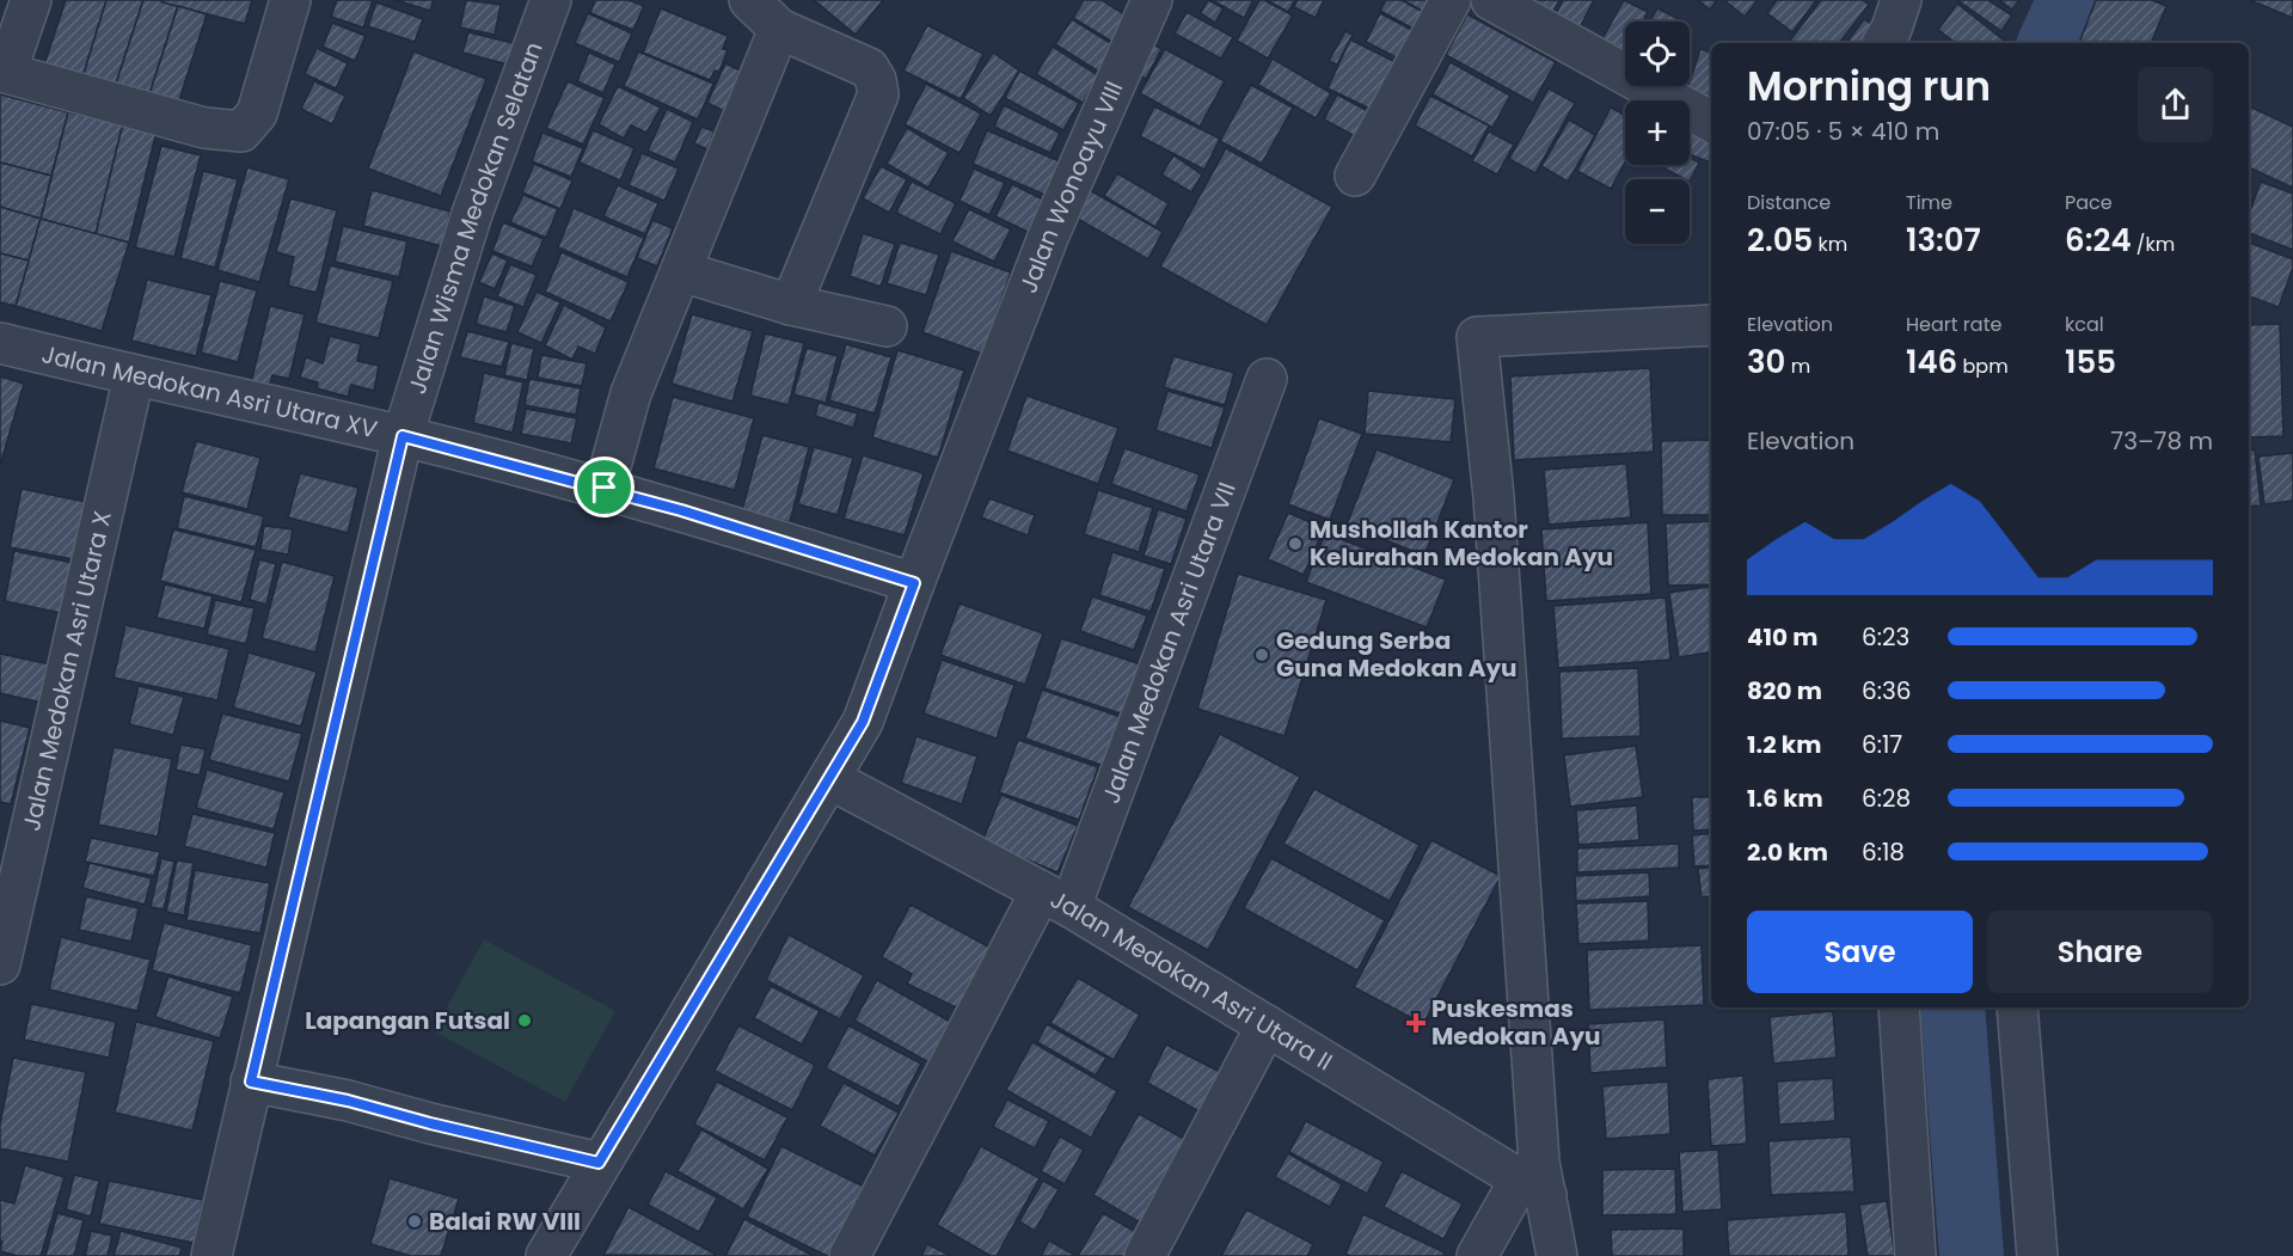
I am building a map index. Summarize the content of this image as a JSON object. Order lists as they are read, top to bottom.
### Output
{
  "streets": {
    "street": [
      "Jalan Wonoayu VIII",
      "Jalan Wisma Medokan Selatan",
      "Jalan Medokan Asri Utara XV",
      "Jalan Medokan Asri Utara VII",
      "Jalan Medokan Asri Utara X",
      "Jalan Medokan Asri Utara II"
    ]
  },
  "crossings": [
    ["Jalan Wonoayu VIII", "Jalan Medokan Asri Utara XV"],
    ["Jalan Wonoayu VIII", "Jalan Medokan Asri Utara II"],
    ["Jalan Wisma Medokan Selatan", "Jalan Medokan Asri Utara XV"],
    ["Jalan Medokan Asri Utara XV", "Jalan Medokan Asri Utara X"],
    ["Jalan Medokan Asri Utara VII", "Jalan Medokan Asri Utara II"]
  ],
  "places": {
    "other": [
      "Mushollah Kantor Kelurahan Medokan Ayu",
      "Gedung Serba Guna Medokan Ayu",
      "Lapangan Futsal",
      "Balai RW VIII"
    ],
    "health": ["Puskesmas Medokan Ayu"]
  },
  "page": {
    "map_buttons": ["+", "−"],
    "heading": ["Morning run", "07:05 · 5 × 410 m"],
    "stats": [
      ["Distance", "2.05 km"],
      ["Time", "13:07"],
      ["Pace", "6:24 /km"],
      ["Elevation", "30 m"],
      ["Heart rate", "146 bpm"],
      ["kcal", "155"]
    ],
    "chart": ["Elevation", "73–78 m"],
    "list": [
      {
        "name": "410 m",
        "note": "6:23"
      },
      {
        "name": "820 m",
        "note": "6:36"
      },
      {
        "name": "1.2 km",
        "note": "6:17"
      },
      {
        "name": "1.6 km",
        "note": "6:28"
      },
      {
        "name": "2.0 km",
        "note": "6:18"
      }
    ],
    "buttons": ["Save", "Share"]
  }
}
